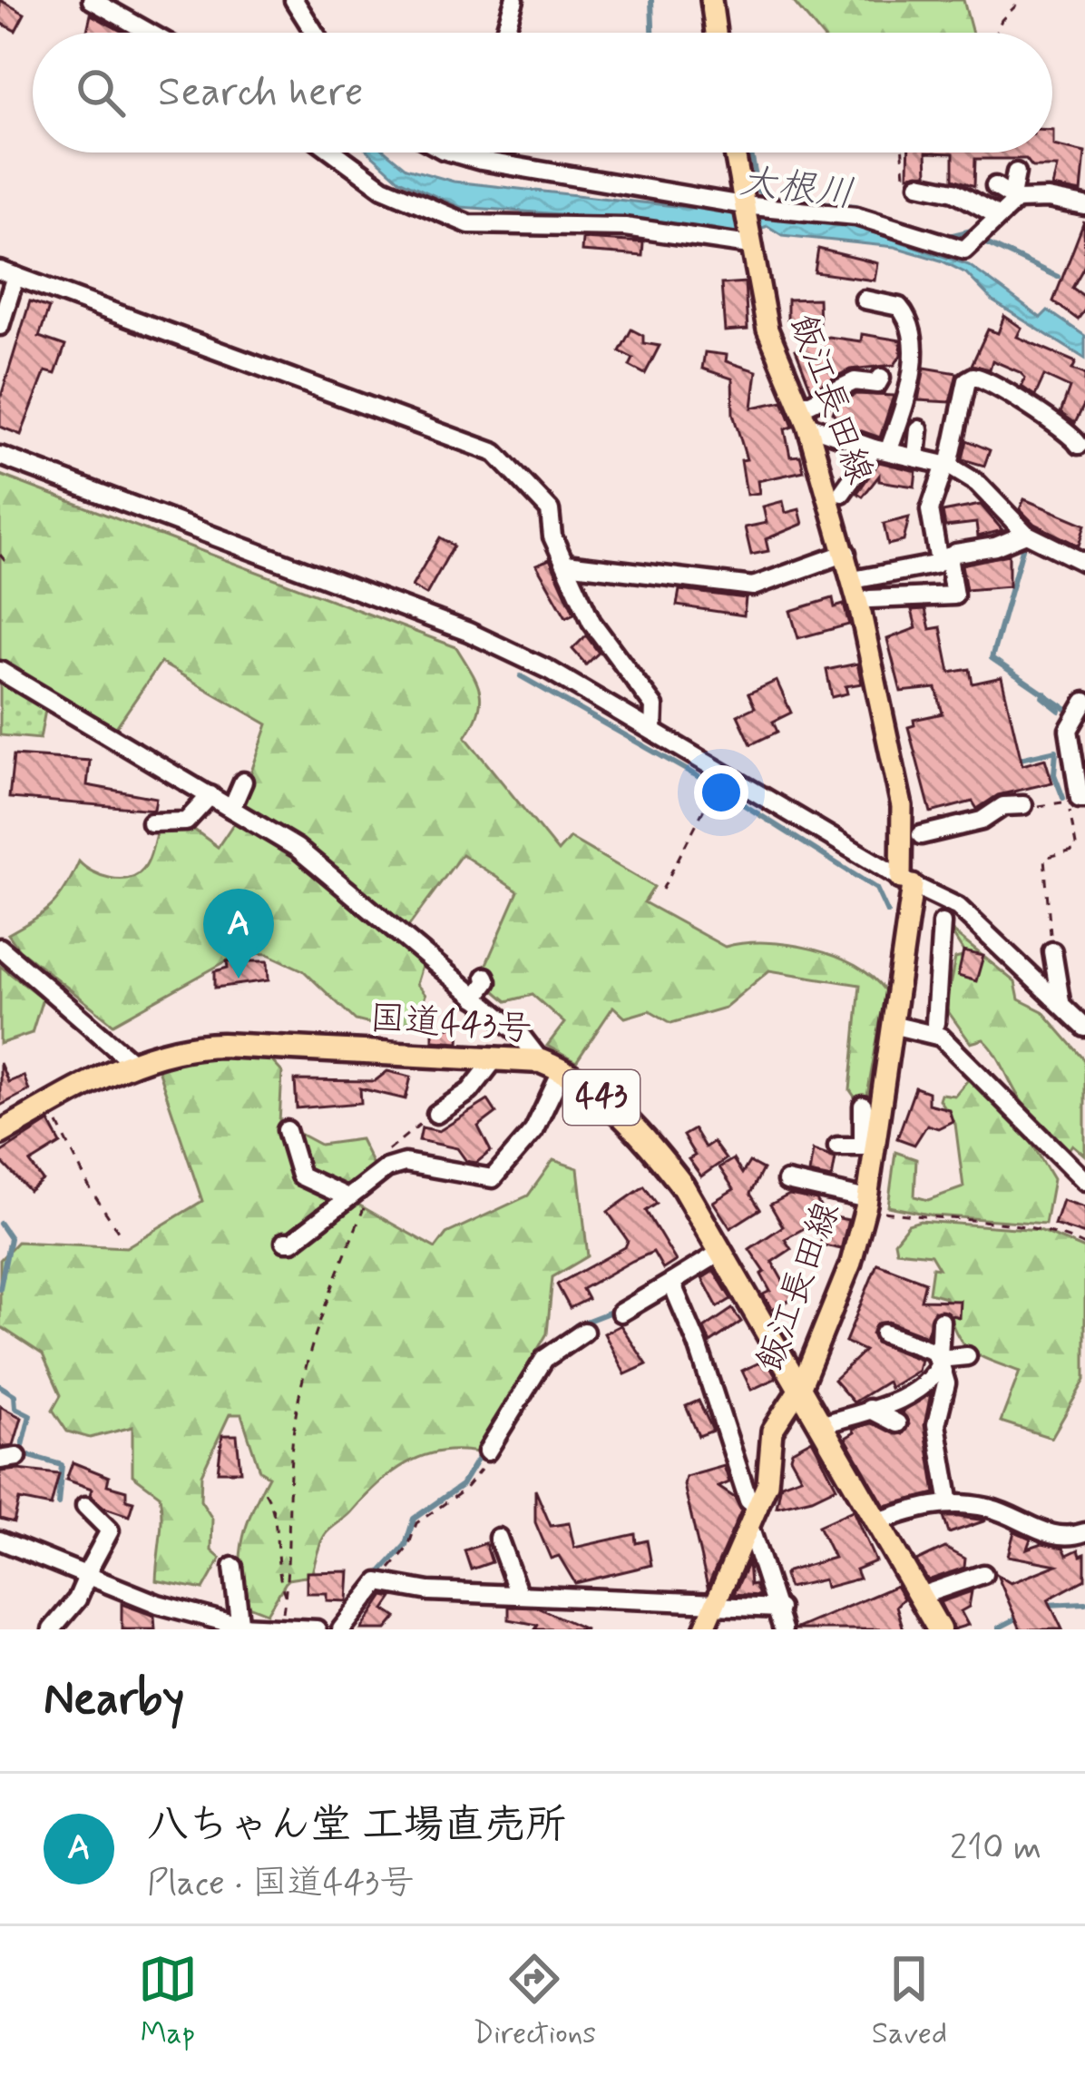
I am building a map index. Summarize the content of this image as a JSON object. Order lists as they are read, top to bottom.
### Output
{
  "streets": {
    "highway": ["国道443号", "443"],
    "main road": ["飯江長田線"]
  },
  "crossings": [
    ["飯江長田線", "国道443号"]
  ],
  "water": ["大根川"],
  "page": {
    "search": "Search here",
    "pins": "A",
    "heading": "Nearby",
    "list": [
      {
        "mark": "A",
        "name": "八ちゃん堂 工場直売所",
        "note": "Place · 国道443号",
        "value": "210 m"
      }
    ],
    "nav": ["Map", "Directions", "Saved"]
  }
}
